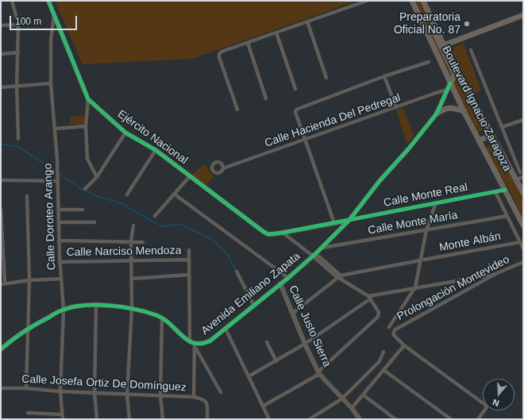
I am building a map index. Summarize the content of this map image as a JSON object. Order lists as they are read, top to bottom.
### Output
{
  "streets": {
    "main road": ["Boulevard Ignacio Zaragoza"],
    "street": [
      "Calle Hacienda Del Pedregal",
      "Ejército Nacional",
      "Calle Monte Real",
      "Calle Doroteo Arango",
      "Calle Monte María",
      "Monte Albán",
      "Calle Narciso Mendoza",
      "Prolongación Montevideo",
      "Avenida Emiliano Zapata",
      "Calle Justo Sierra",
      "Calle Josefa Ortiz De Domínguez"
    ]
  },
  "crossings": [
    ["Boulevard Ignacio Zaragoza", "Calle Monte Real"],
    ["Boulevard Ignacio Zaragoza", "Avenida Emiliano Zapata"],
    ["Calle Hacienda Del Pedregal", "Avenida Emiliano Zapata"],
    ["Ejército Nacional", "Calle Doroteo Arango"],
    ["Calle Monte Real", "Avenida Emiliano Zapata"],
    ["Calle Doroteo Arango", "Calle Narciso Mendoza"],
    ["Calle Doroteo Arango", "Avenida Emiliano Zapata"],
    ["Calle Doroteo Arango", "Calle Josefa Ortiz De Domínguez"],
    ["Calle Monte María", "Avenida Emiliano Zapata"],
    ["Avenida Emiliano Zapata", "Calle Justo Sierra"]
  ],
  "places": ["Preparatoria Oficial No. 87"],
  "scale_bar": "100 m",
  "north": "bottom"
}
